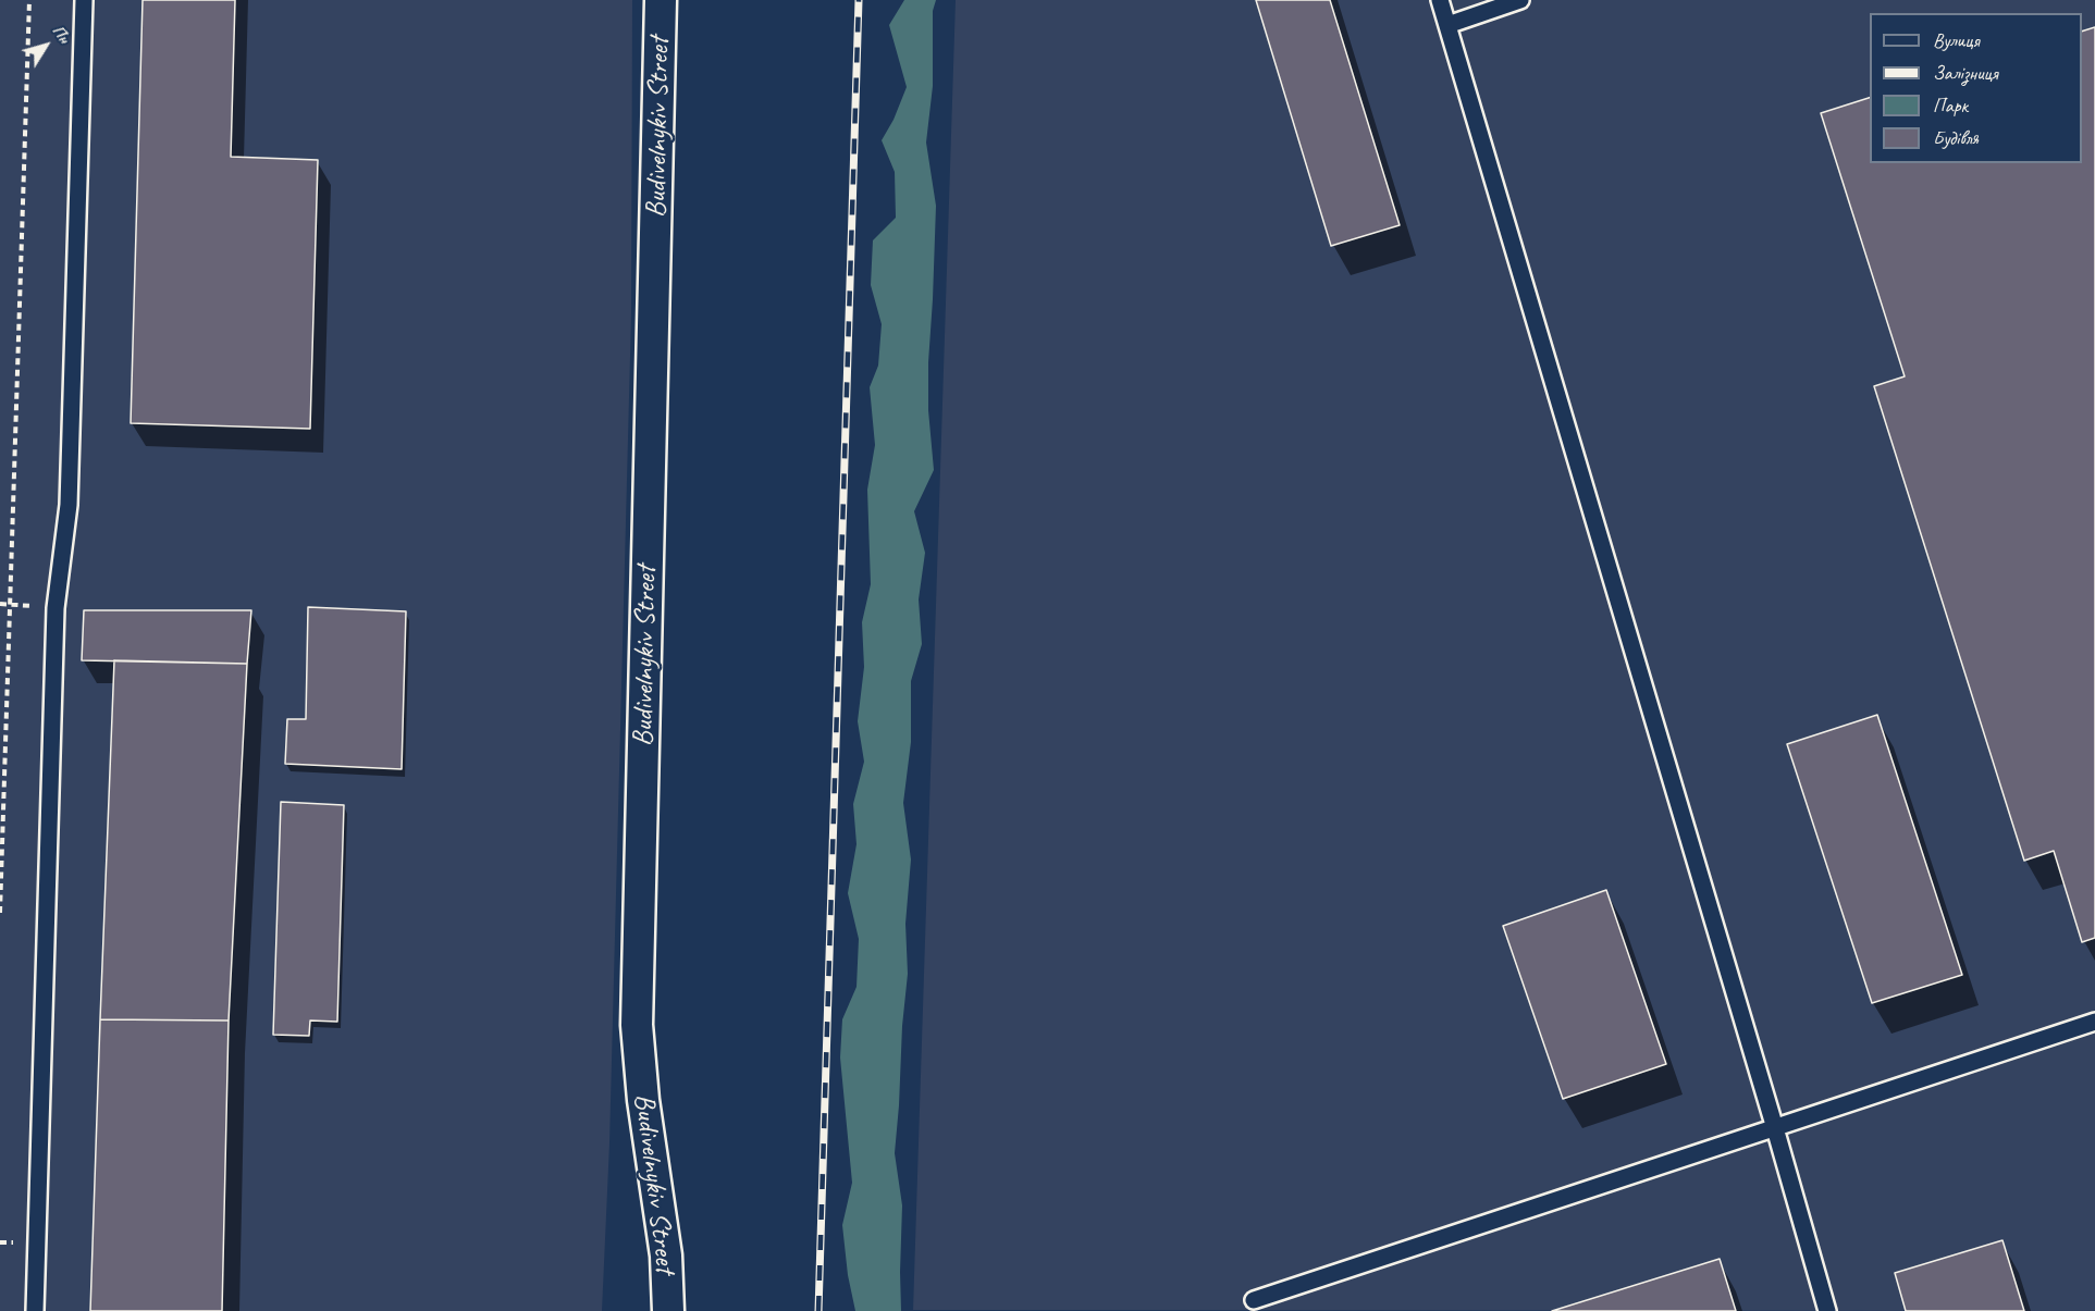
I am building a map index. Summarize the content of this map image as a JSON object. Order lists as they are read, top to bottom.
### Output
{
  "streets": {
    "street": ["Budivelnykiv Street"]
  },
  "legend": [
    "Вулиця",
    "Залізниця",
    "Парк",
    "Будівля"
  ],
  "north": "top right"
}
